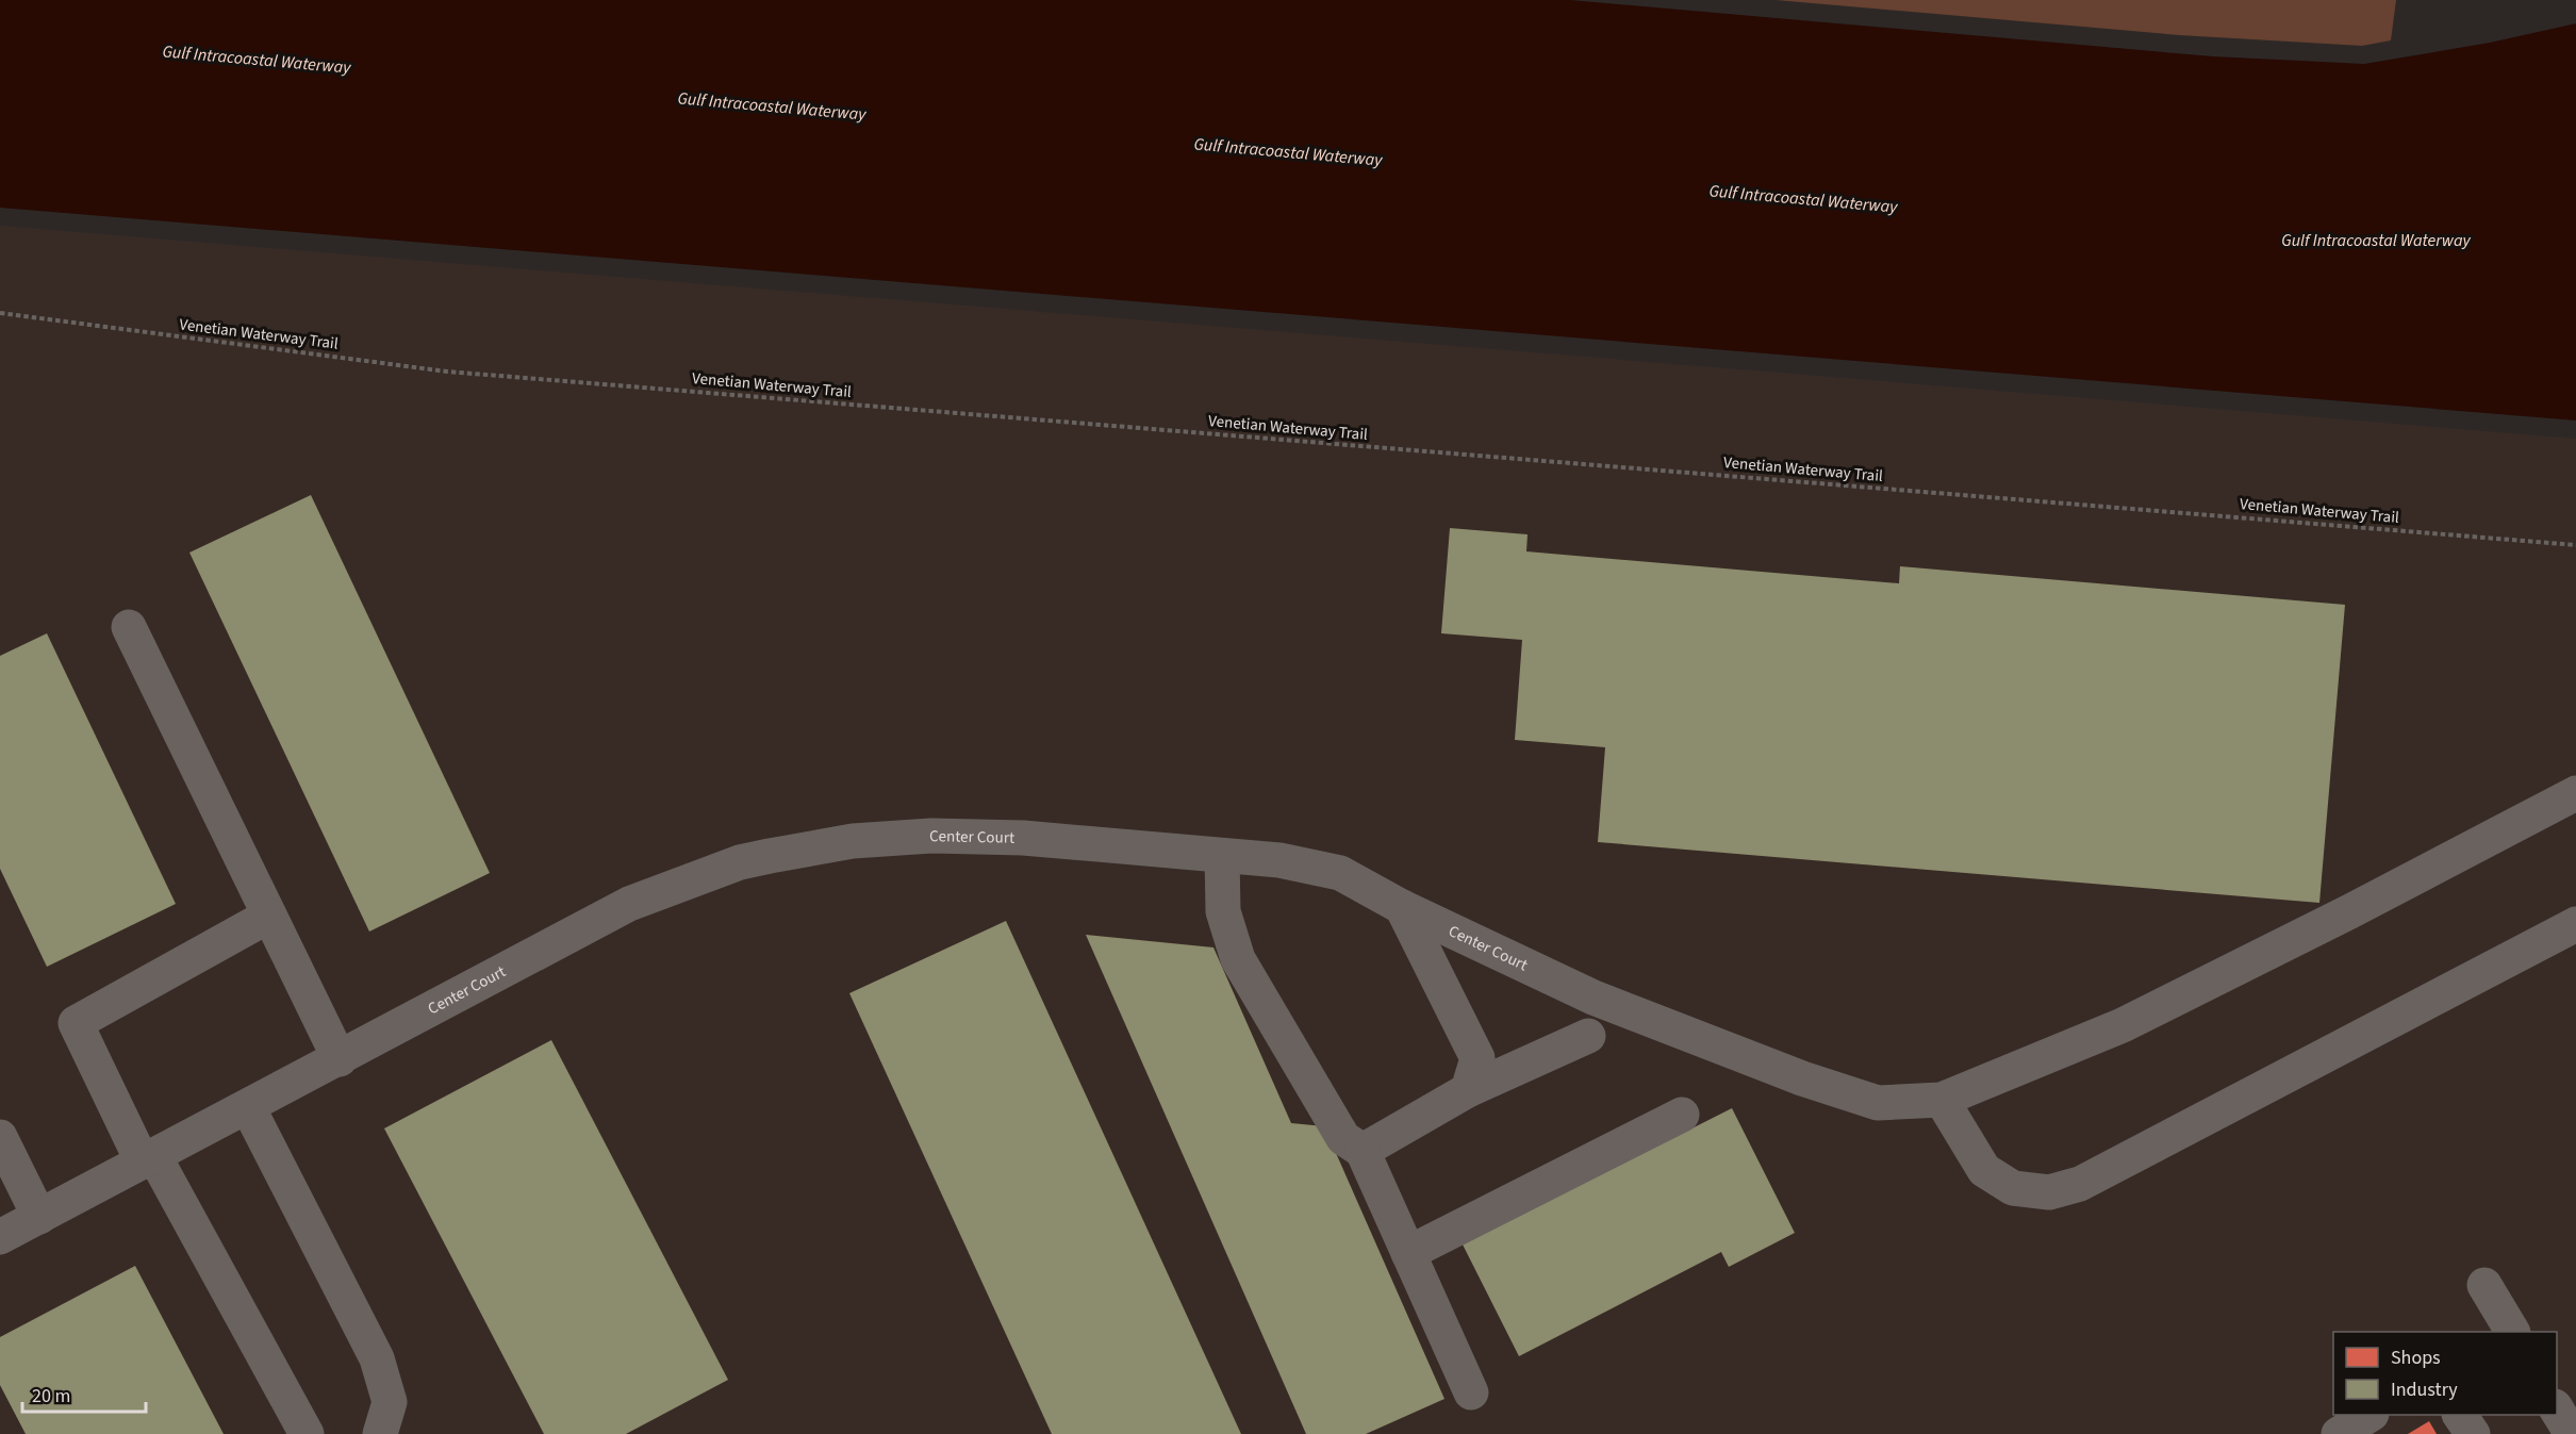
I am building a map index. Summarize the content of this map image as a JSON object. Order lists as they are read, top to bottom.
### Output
{
  "streets": {
    "street": ["Center Court"],
    "path": ["Venetian Waterway Trail"]
  },
  "water": ["Gulf Intracoastal Waterway"],
  "legend": ["Shops", "Industry"],
  "scale_bar": "20 m"
}
